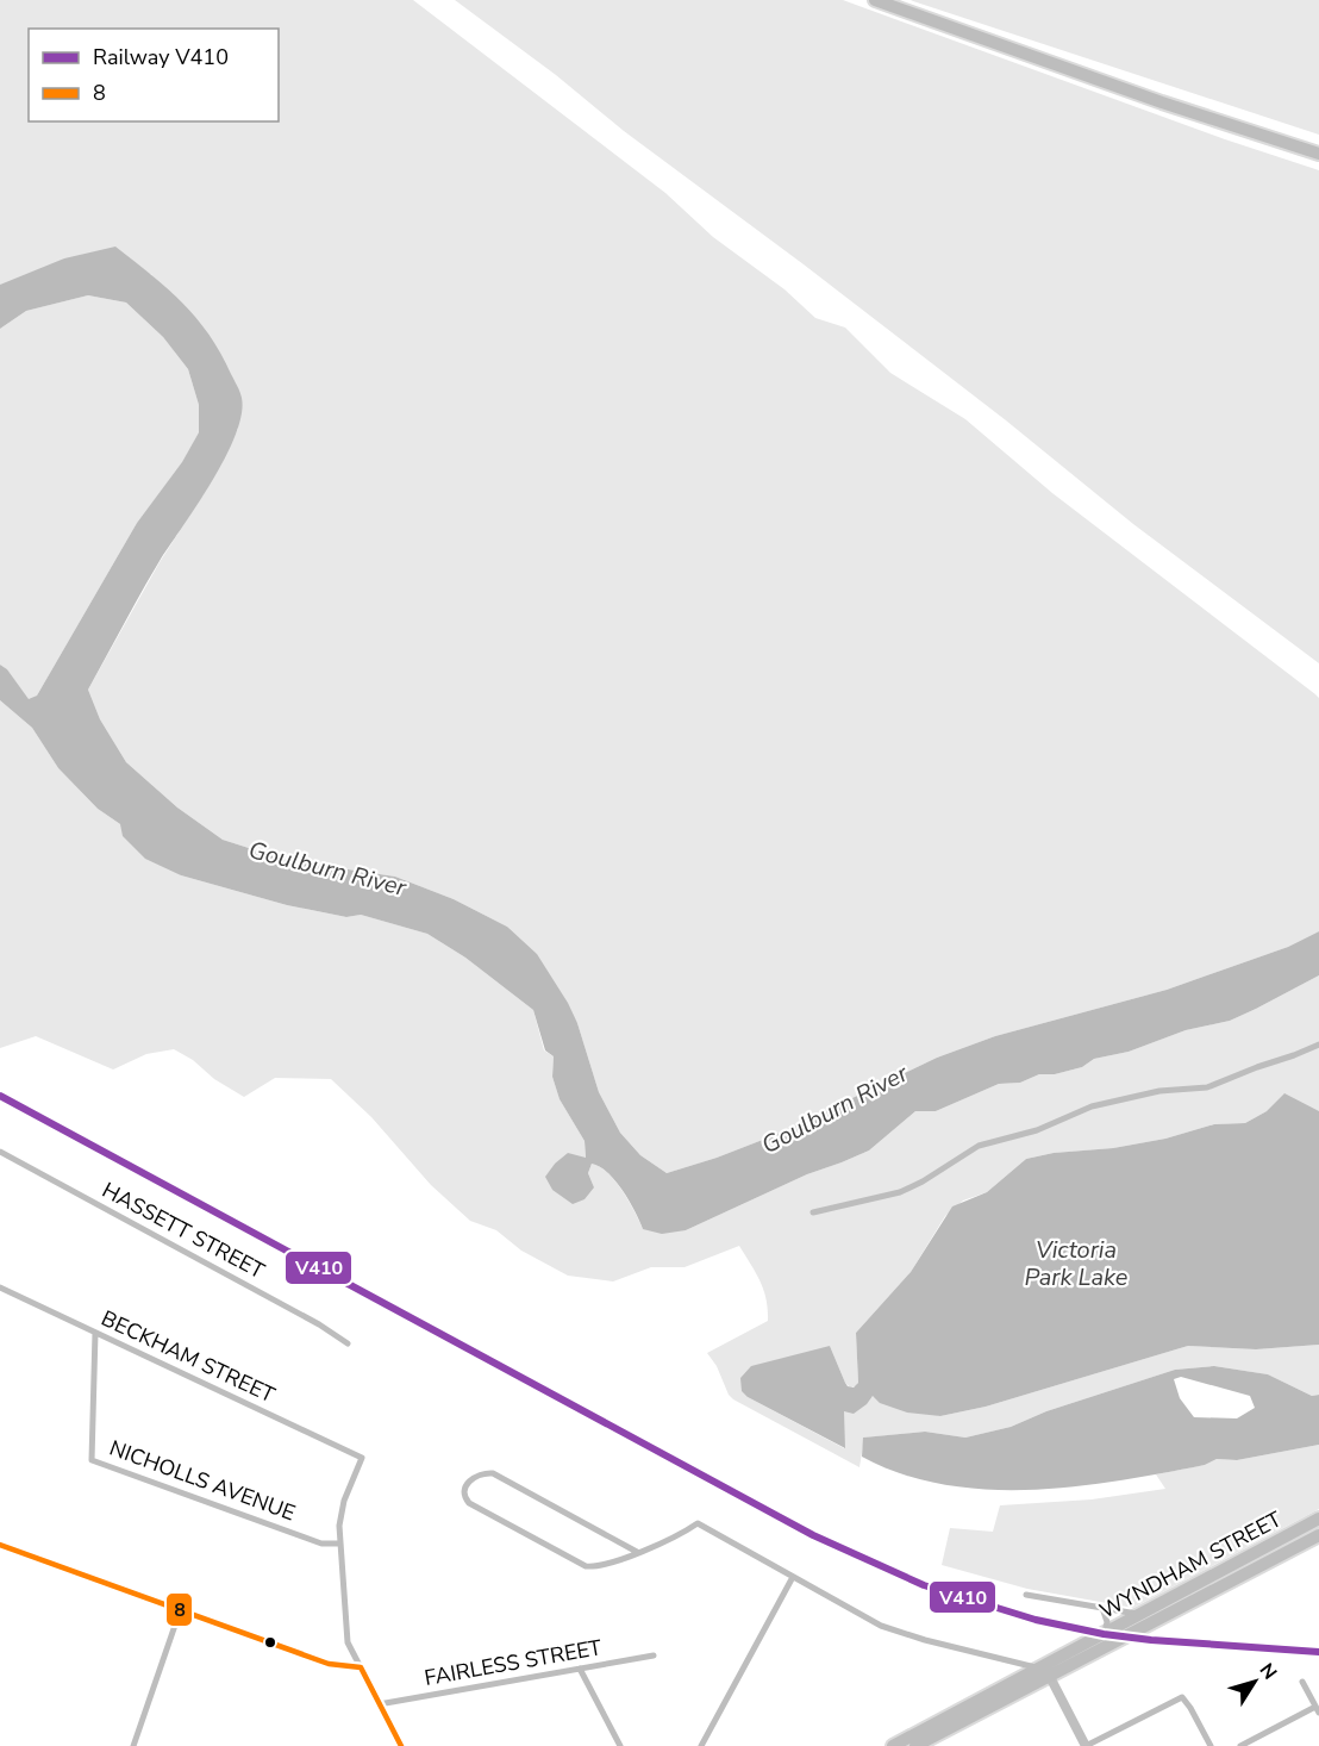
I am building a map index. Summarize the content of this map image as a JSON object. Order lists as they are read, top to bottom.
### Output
{
  "streets": {
    "highway": ["WYNDHAM STREET"],
    "street": [
      "HASSETT STREET",
      "BECKHAM STREET",
      "NICHOLLS AVENUE",
      "FAIRLESS STREET"
    ]
  },
  "crossings": [
    ["BECKHAM STREET", "NICHOLLS AVENUE"]
  ],
  "water": ["Goulburn River", "Victoria Park Lake"],
  "lines": ["rail line V410", "transit line 8"],
  "legend": ["Railway V410", "8"],
  "north": "top right"
}
